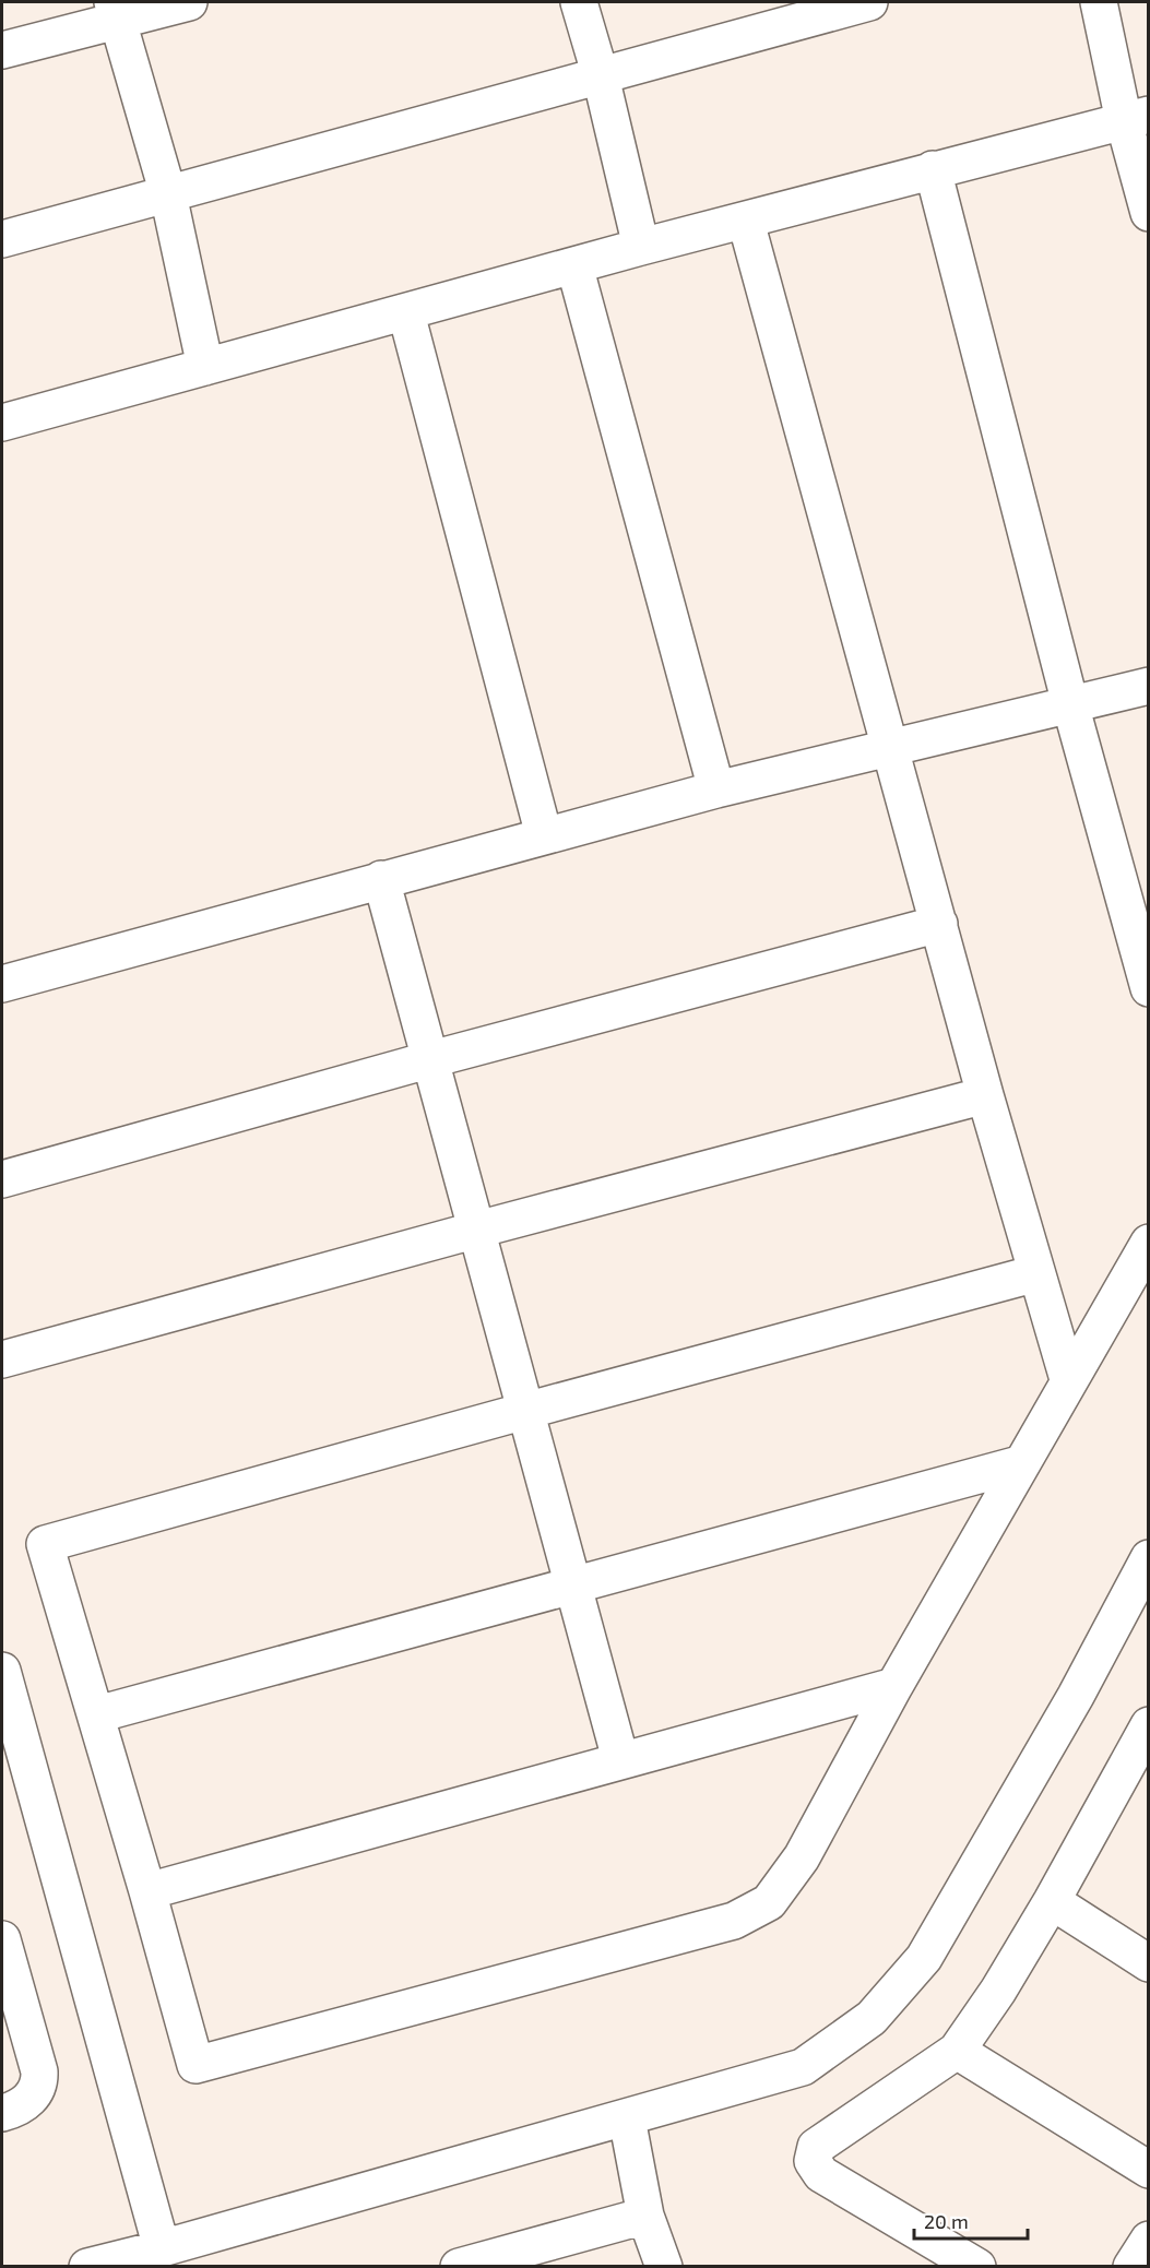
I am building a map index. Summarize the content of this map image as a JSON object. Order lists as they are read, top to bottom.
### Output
{
  "scale_bar": "20 m"
}
